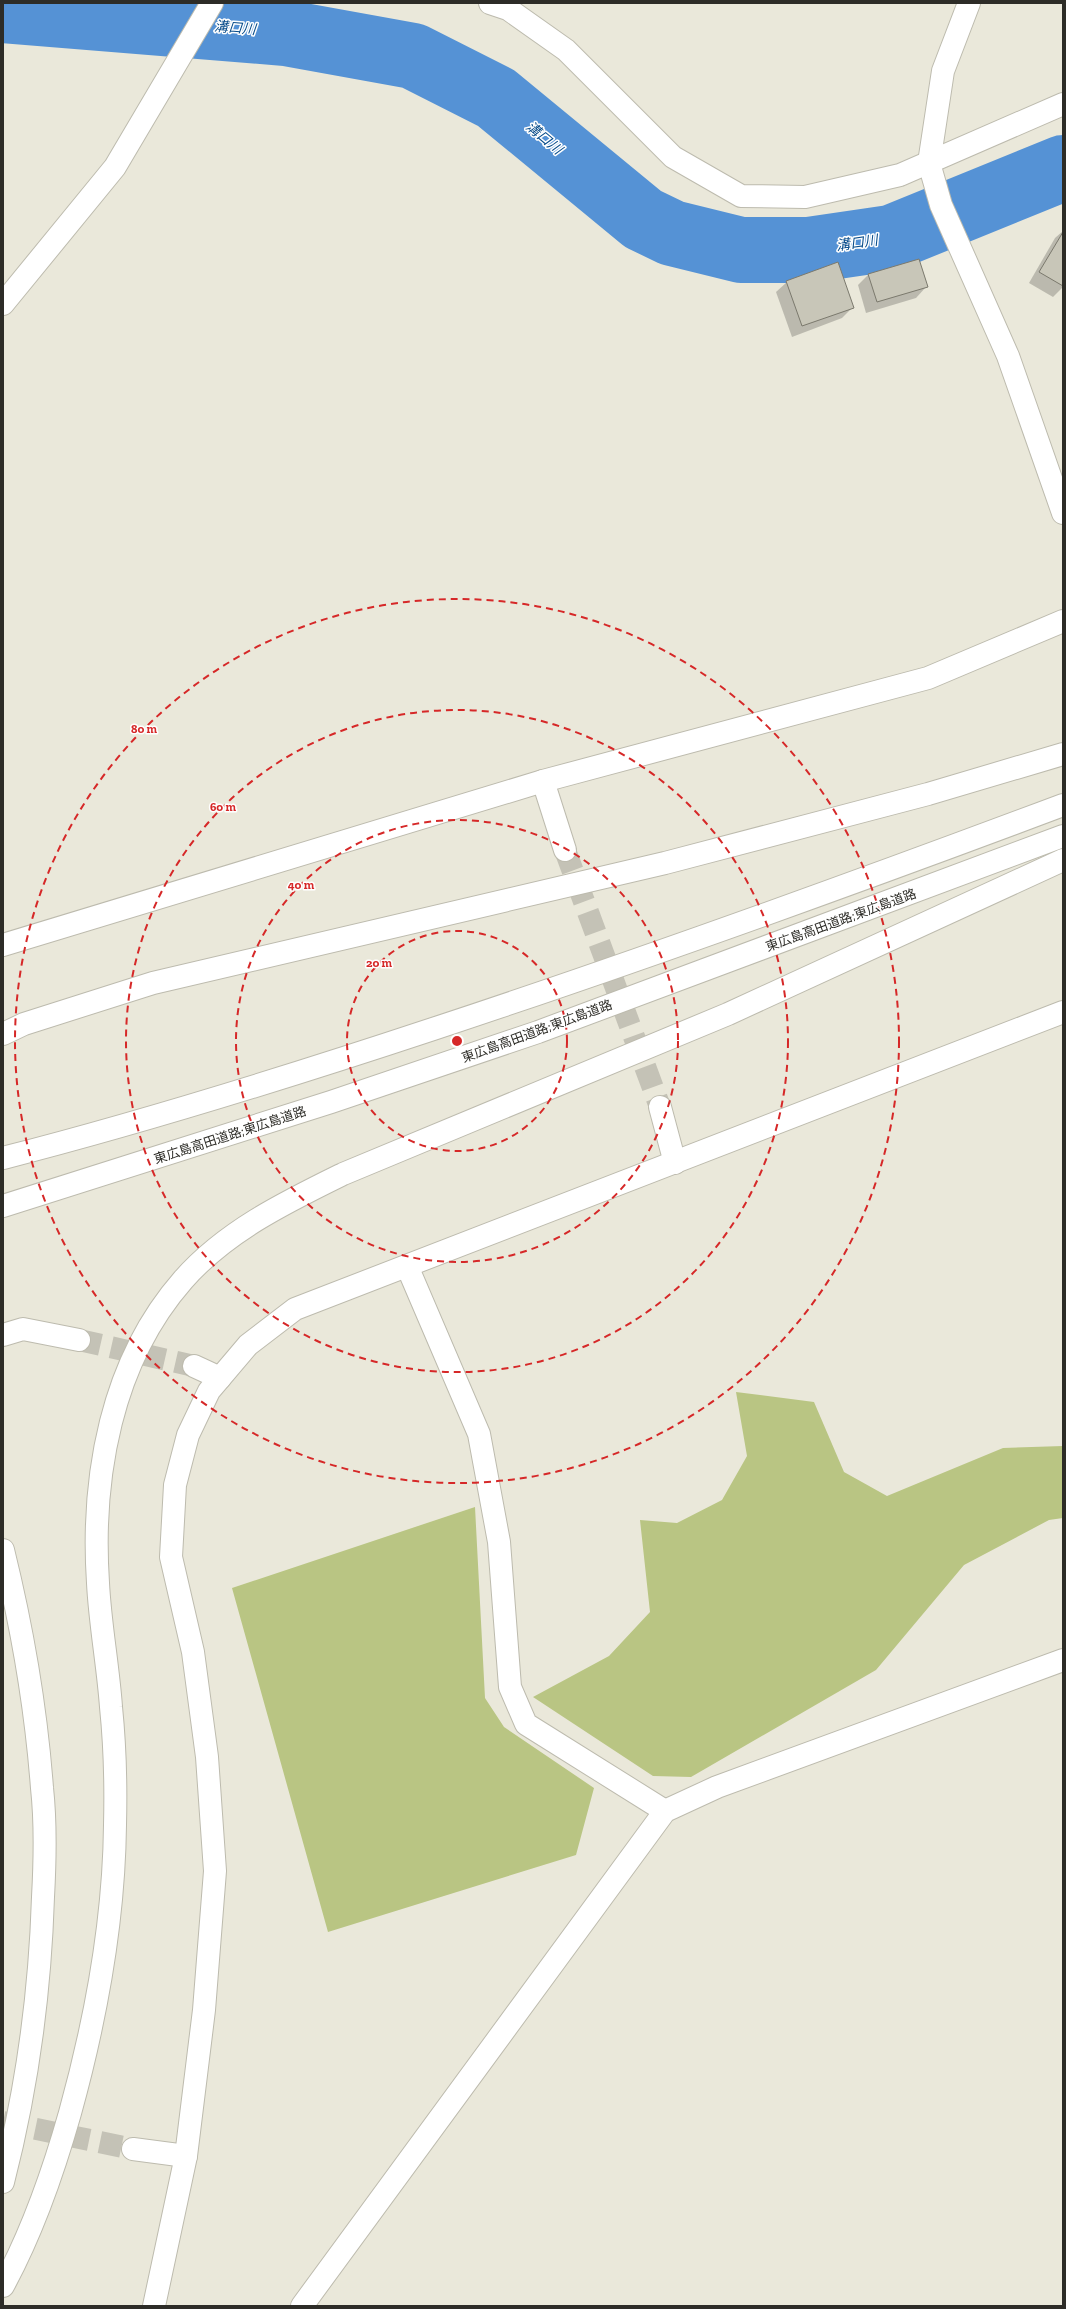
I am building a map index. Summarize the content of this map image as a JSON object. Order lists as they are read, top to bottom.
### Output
{
  "streets": {
    "main road": ["東広島高田道路;東広島道路"]
  },
  "water": ["溝口川"],
  "rings": [
    "80 m",
    "60 m",
    "40 m",
    "20 m"
  ]
}
